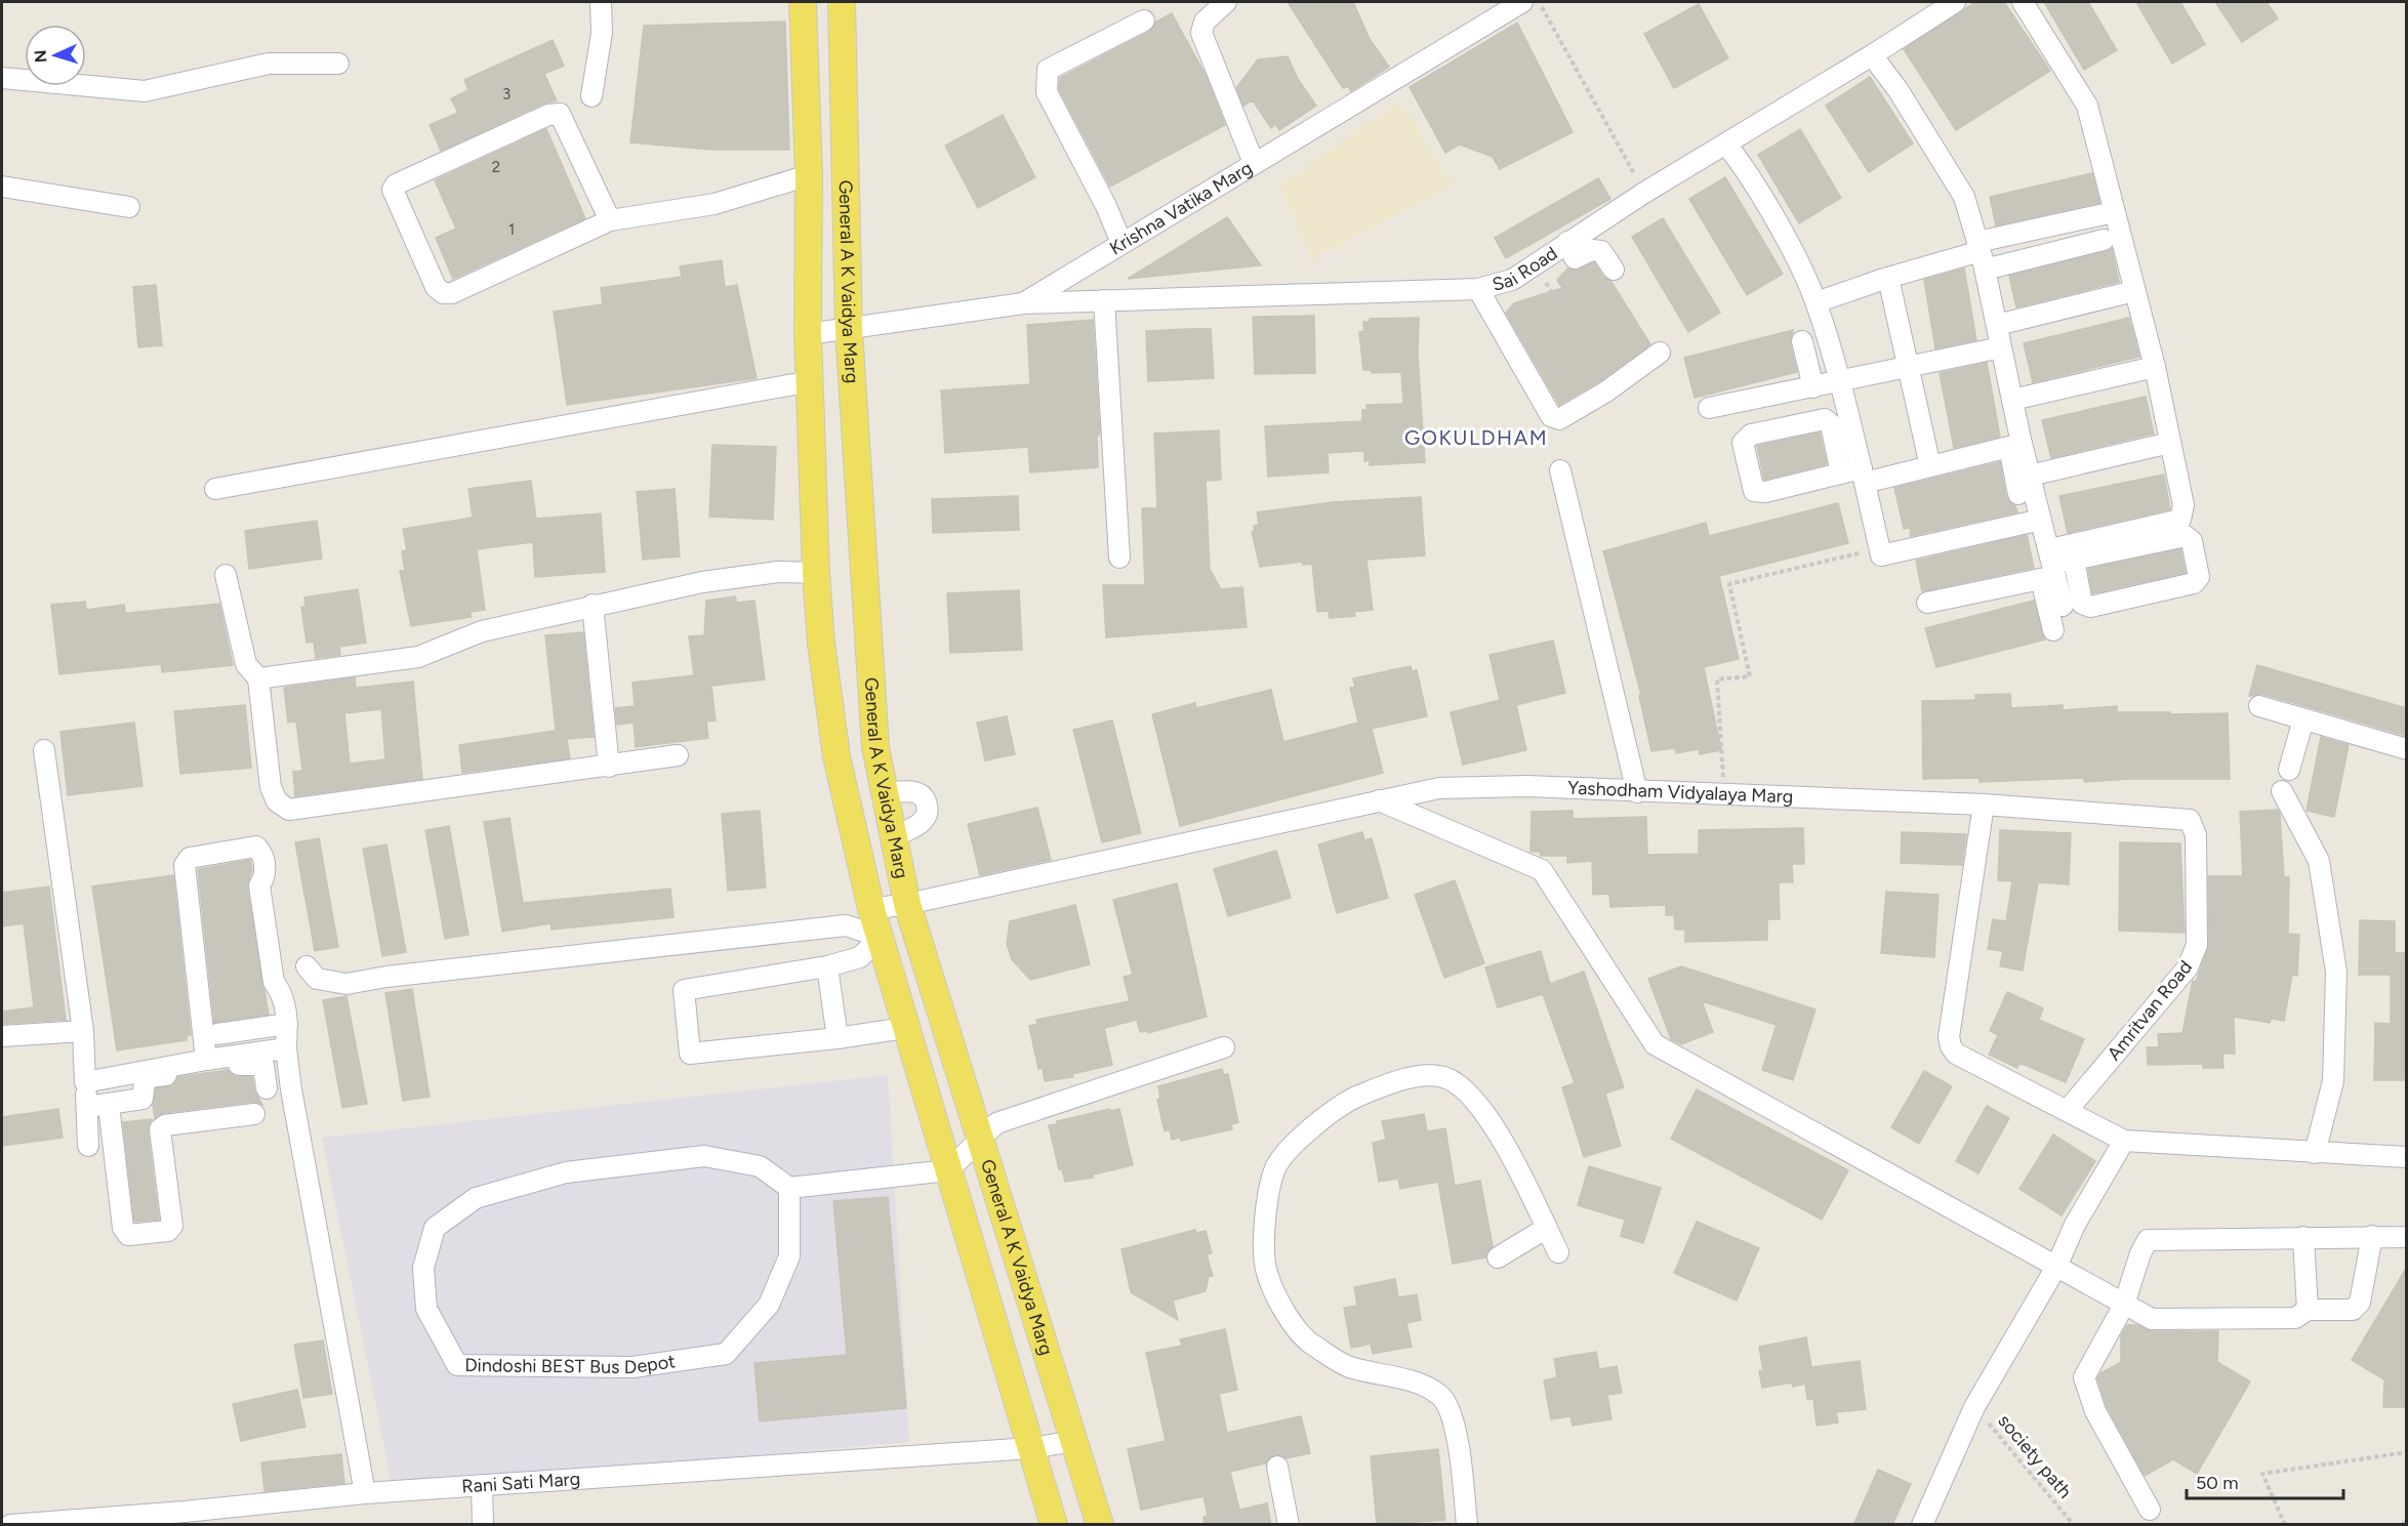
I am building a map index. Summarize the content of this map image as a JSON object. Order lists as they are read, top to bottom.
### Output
{
  "streets": {
    "main road": ["General A K Vaidya Marg"],
    "street": [
      "Krishna Vatika Marg",
      "Sai Road",
      "Yashodham Vidyalaya Marg",
      "Amritvan Road",
      "Dindoshi BEST Bus Depot",
      "Rani Sati Marg"
    ],
    "path": ["society path"]
  },
  "crossings": [
    ["Krishna Vatika Marg", "Sai Road"],
    ["Krishna Vatika Marg", "General A K Vaidya Marg"],
    ["General A K Vaidya Marg", "Yashodham Vidyalaya Marg"],
    ["General A K Vaidya Marg", "Rani Sati Marg"],
    ["Yashodham Vidyalaya Marg", "Amritvan Road"]
  ],
  "districts": ["GOKULDHAM"],
  "house_numbers": ["3", "2", "1"],
  "scale_bar": "50 m",
  "north": "left"
}
